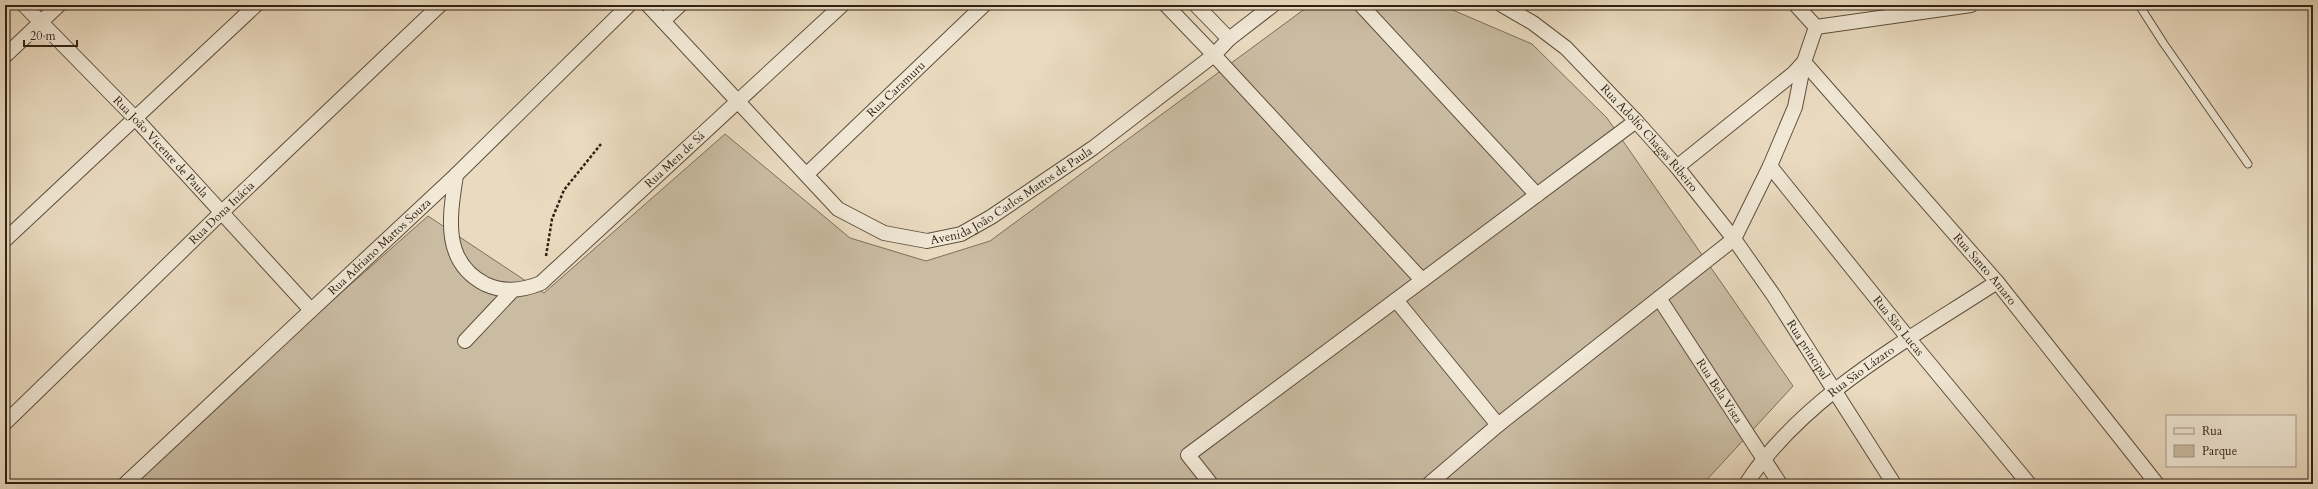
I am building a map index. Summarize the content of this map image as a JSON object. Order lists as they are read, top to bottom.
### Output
{
  "streets": {
    "street": [
      "Rua Caramuru",
      "Rua Adolfo Chagas Ribeiro",
      "Rua João Vicente de Paula",
      "Rua Men de Sá",
      "Avenida João Carlos Mattos de Paula",
      "Rua Dona Inácia",
      "Rua Adriano Mattos Souza",
      "Rua Santo Amaro",
      "Rua São Lucas",
      "Rua principal",
      "Rua São Lázaro",
      "Rua Bela Vista"
    ]
  },
  "crossings": [
    ["Rua Caramuru", "Avenida João Carlos Mattos de Paula"],
    ["Rua Adolfo Chagas Ribeiro", "Rua principal"],
    ["Rua João Vicente de Paula", "Rua Dona Inácia"],
    ["Rua João Vicente de Paula", "Rua Adriano Mattos Souza"],
    ["Rua Men de Sá", "Avenida João Carlos Mattos de Paula"],
    ["Rua Men de Sá", "Rua Adriano Mattos Souza"],
    ["Rua Santo Amaro", "Rua São Lázaro"],
    ["Rua São Lucas", "Rua São Lázaro"],
    ["Rua principal", "Rua São Lázaro"],
    ["Rua São Lázaro", "Rua Bela Vista"]
  ],
  "legend": ["Rua", "Parque"],
  "scale_bar": "20 m"
}
